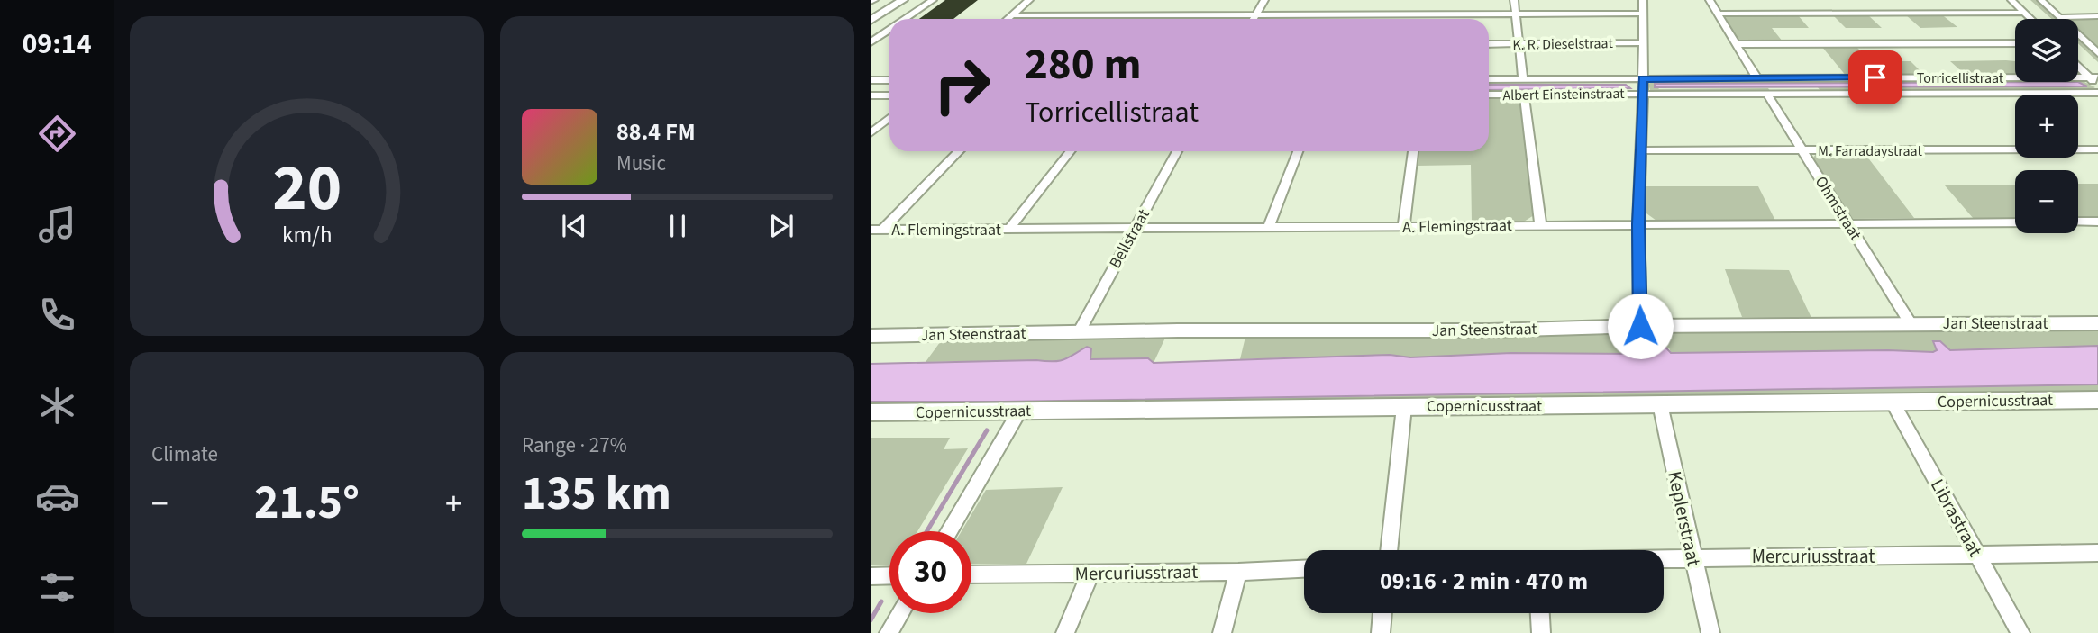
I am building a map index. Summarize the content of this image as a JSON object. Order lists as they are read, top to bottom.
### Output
{
  "streets": {
    "street": [
      "K. R. Dieselstraat",
      "Torricellistraat",
      "Albert Einsteinstraat",
      "M. Farradaystraat",
      "Ohmstraat",
      "A. Flemingstraat",
      "Bellstraat",
      "Jan Steenstraat",
      "Copernicusstraat",
      "Librastraat",
      "Keplerstraat",
      "Mercuriusstraat"
    ]
  },
  "crossings": [
    ["Albert Einsteinstraat", "Ohmstraat"],
    ["M. Farradaystraat", "Ohmstraat"],
    ["Ohmstraat", "A. Flemingstraat"],
    ["Ohmstraat", "Jan Steenstraat"],
    ["A. Flemingstraat", "Bellstraat"],
    ["Bellstraat", "Jan Steenstraat"],
    ["Copernicusstraat", "Librastraat"],
    ["Copernicusstraat", "Keplerstraat"],
    ["Librastraat", "Mercuriusstraat"],
    ["Keplerstraat", "Mercuriusstraat"]
  ],
  "page": {
    "tabs": "09:14",
    "map_buttons": ["+", "−"],
    "turn": ["280 m", "Torricellistraat"],
    "song": ["88.4 FM", "Music"],
    "tile": [
      "Climate",
      ["Range · 27%", "135 km"]
    ],
    "heat": ["−", "21.5°", "+"],
    "limit": "30",
    "trip": "09:16 · 2 min · 470 m",
    "gauge": ["20", "km/h"]
  }
}
